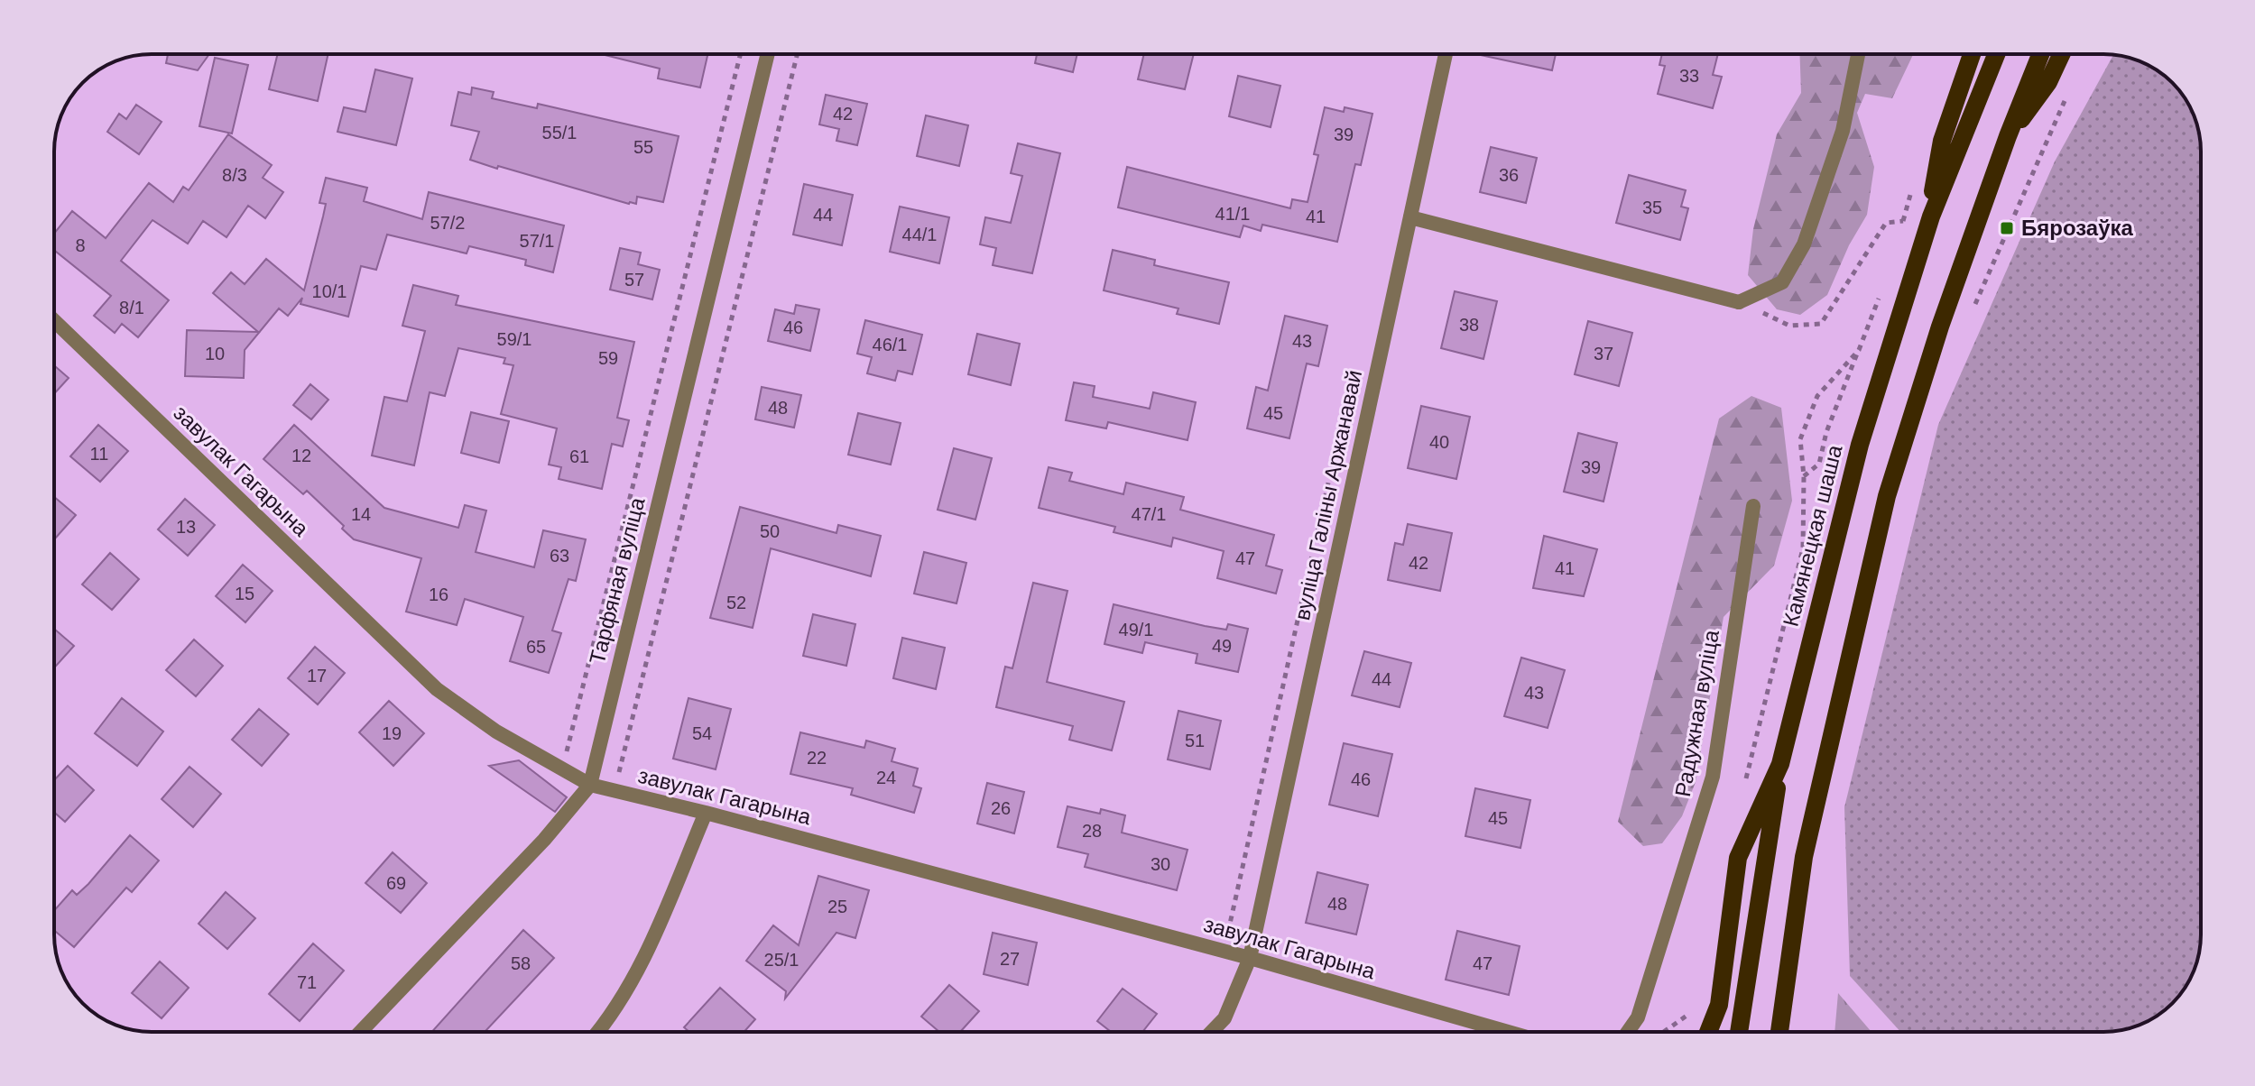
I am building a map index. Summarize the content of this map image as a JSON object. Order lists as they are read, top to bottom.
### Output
{
  "streets": {
    "main road": ["Камянецкая шаша"],
    "street": [
      "завулак Гагарына",
      "вуліца Галіны Аржанавай",
      "Тарфяная вуліца",
      "Радужная вуліца"
    ]
  },
  "crossings": [
    ["завулак Гагарына", "вуліца Галіны Аржанавай"],
    ["завулак Гагарына", "Тарфяная вуліца"]
  ],
  "places": {
    "transit": ["Бярозаўка"]
  },
  "house_numbers": [
    "33",
    "42",
    "55/1",
    "39",
    "55",
    "8/3",
    "36",
    "35",
    "41/1",
    "44",
    "41",
    "57/2",
    "44/1",
    "57/1",
    "8",
    "57",
    "10/1",
    "8/1",
    "38",
    "46",
    "59/1",
    "43",
    "46/1",
    "10",
    "37",
    "59",
    "48",
    "45",
    "40",
    "11",
    "12",
    "61",
    "39",
    "14",
    "47/1",
    "13",
    "50",
    "63",
    "47",
    "42",
    "41",
    "15",
    "16",
    "52",
    "49/1",
    "49",
    "65",
    "17",
    "44",
    "43",
    "19",
    "54",
    "51",
    "22",
    "24",
    "46",
    "26",
    "45",
    "28",
    "30",
    "69",
    "48",
    "25",
    "27",
    "25/1",
    "58",
    "47",
    "71"
  ]
}
